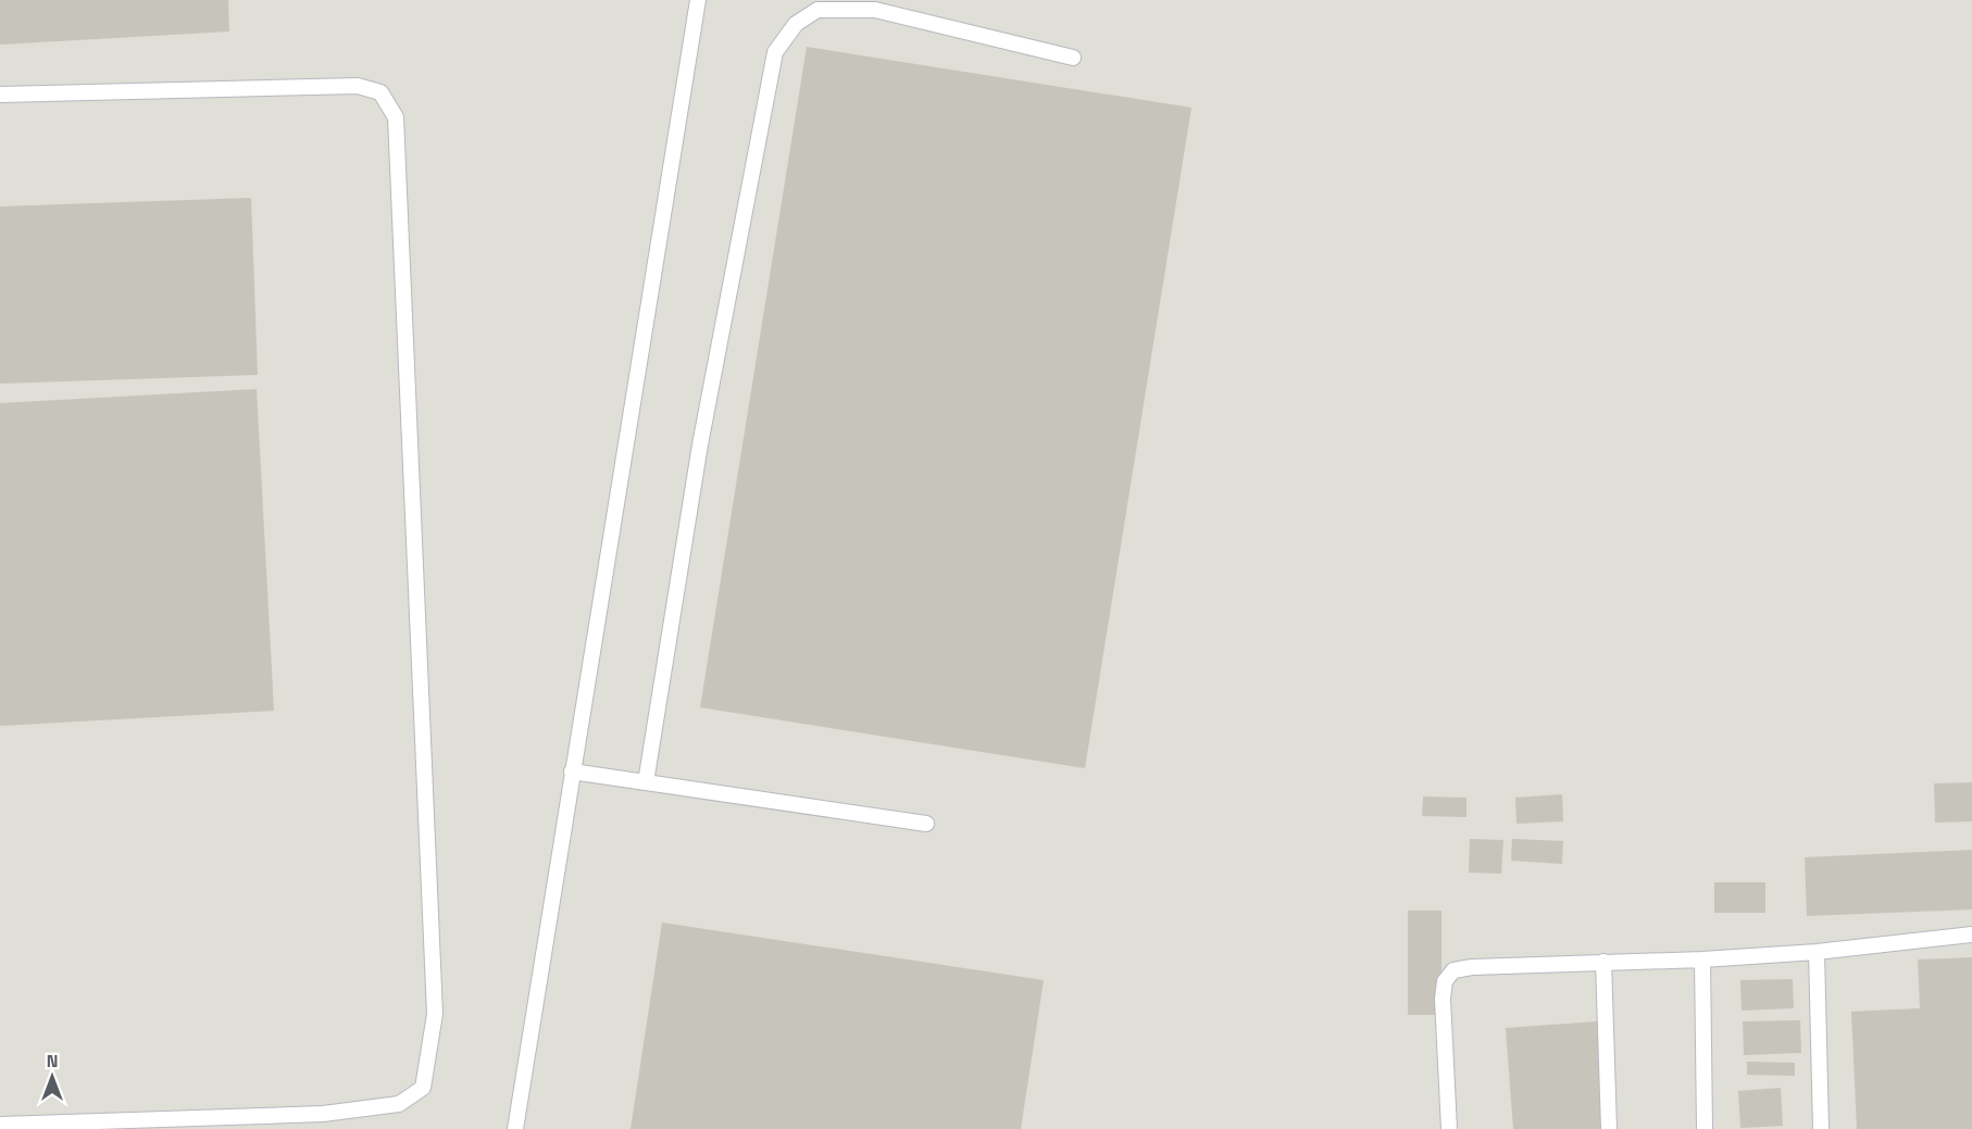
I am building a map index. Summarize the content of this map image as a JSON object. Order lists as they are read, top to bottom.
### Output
{
  "north": "top"
}
